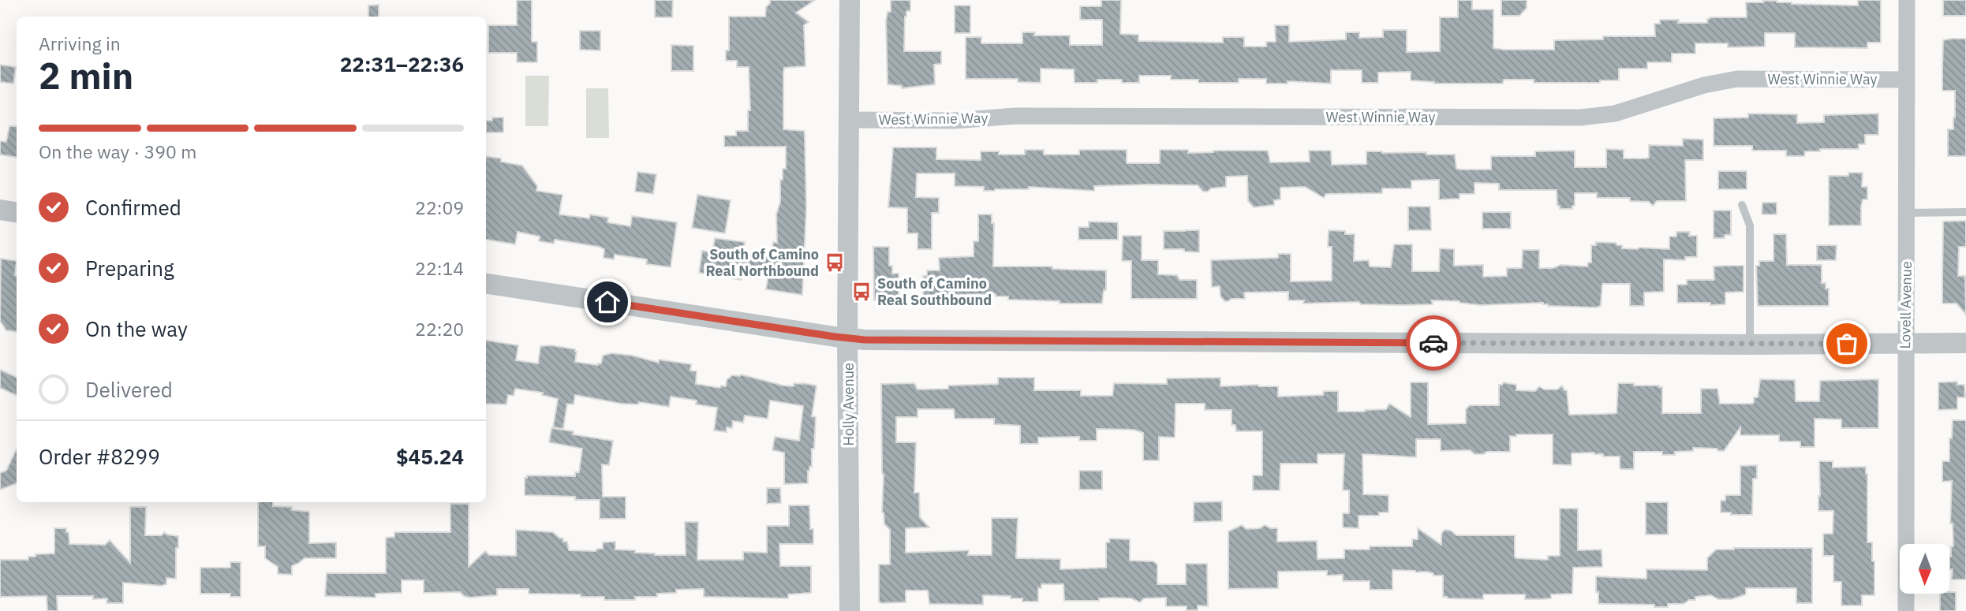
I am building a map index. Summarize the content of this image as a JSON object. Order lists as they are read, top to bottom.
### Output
{
  "streets": {
    "street": ["West Winnie Way", "Lovell Avenue", "Holly Avenue"]
  },
  "crossings": [
    ["West Winnie Way", "Lovell Avenue"],
    ["West Winnie Way", "Holly Avenue"]
  ],
  "places": {
    "bus stop": ["South of Camino Real Northbound", "South of Camino Real Southbound"]
  },
  "north": "bottom",
  "page": {
    "heading": ["2 min", "Arriving in", "22:31–22:36"],
    "panel": ["Order #8299", "$45.24"],
    "bar": "On the way · 390 m",
    "list": [
      ["Confirmed", "22:09"],
      ["Preparing", "22:14"],
      ["On the way", "22:20"],
      "Delivered"
    ]
  }
}
